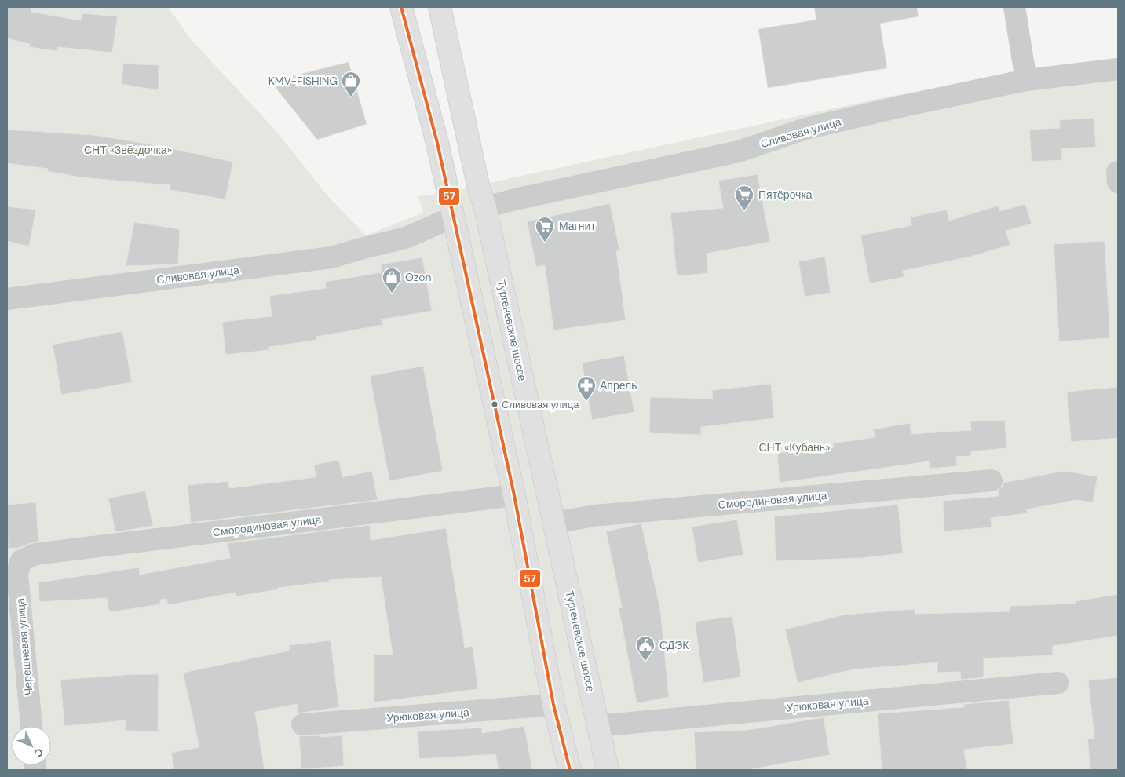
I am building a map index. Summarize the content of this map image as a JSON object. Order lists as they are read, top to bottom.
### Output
{
  "streets": {
    "highway": ["Тургеневское шоссе"],
    "street": [
      "Сливовая улица",
      "Смородиновая улица",
      "Черешневая улица",
      "Урюковая улица"
    ]
  },
  "crossings": [
    ["Сливовая улица", "Тургеневское шоссе"],
    ["Тургеневское шоссе", "Смородиновая улица"],
    ["Тургеневское шоссе", "Урюковая улица"],
    ["Смородиновая улица", "Черешневая улица"]
  ],
  "parks": ["СНТ «Звёздочка»", "СНТ «Кубань»"],
  "places": {
    "shop": ["KMV-FISHING", "Ozon"],
    "supermarket": ["Пятёрочка", "Магнит"],
    "pharmacy": ["Апрель"],
    "other": ["Сливовая улица"],
    "public building": ["СДЭК"]
  },
  "lines": ["transit line 57"],
  "north": "bottom right"
}
